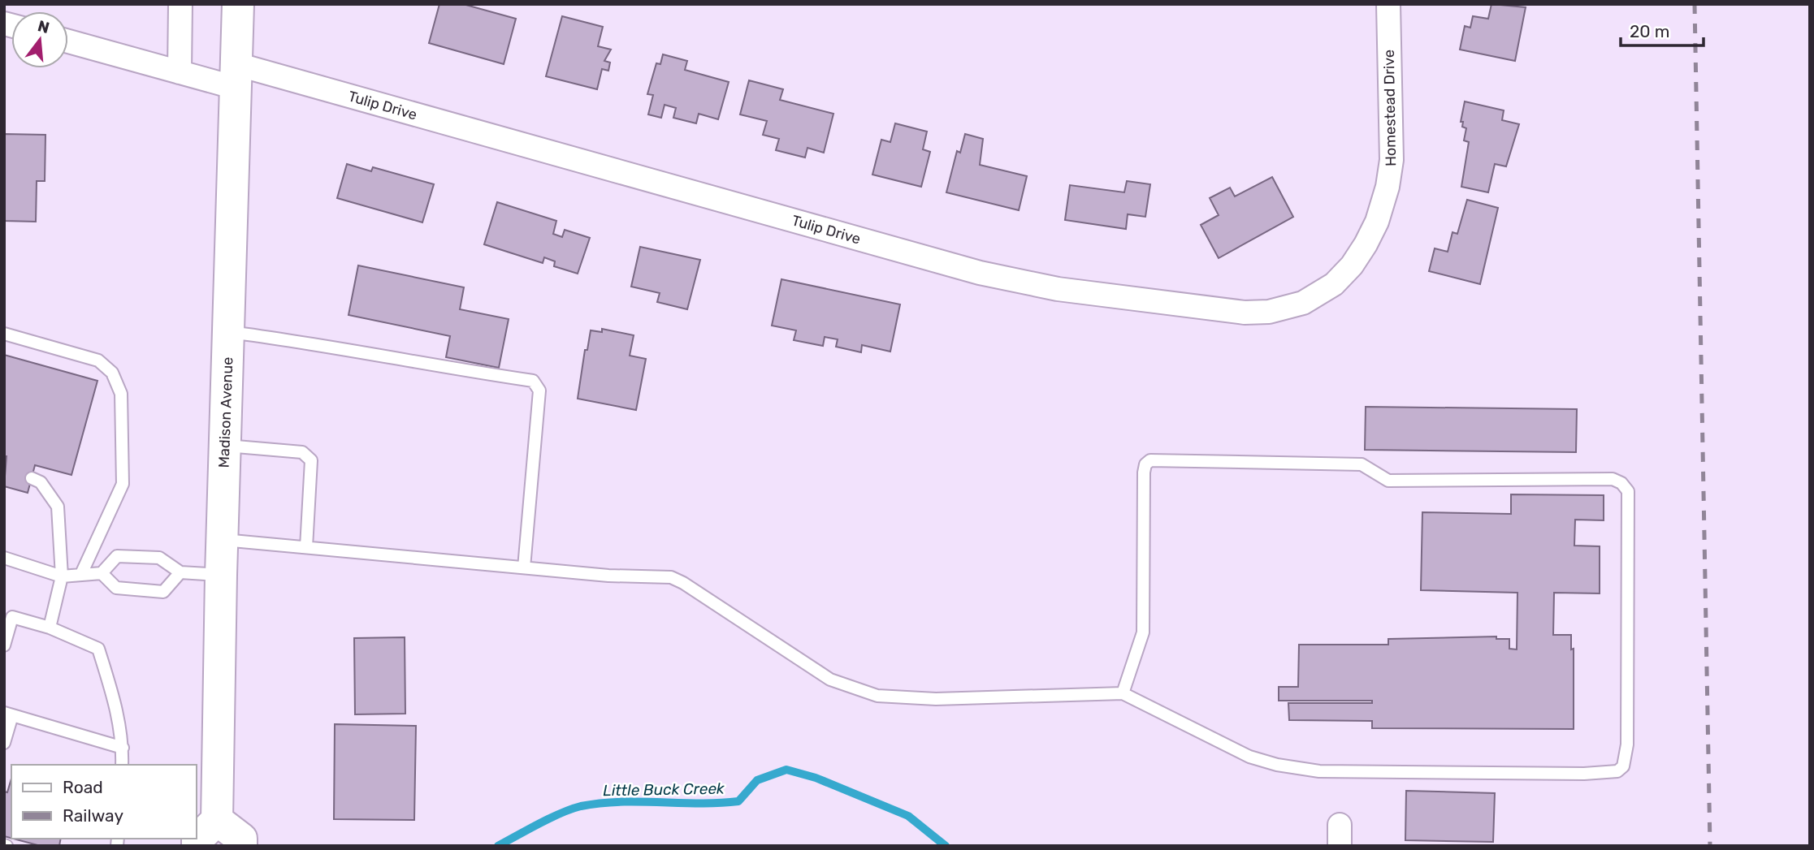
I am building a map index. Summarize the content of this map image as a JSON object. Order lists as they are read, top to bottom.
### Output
{
  "streets": {
    "main road": ["Madison Avenue"],
    "street": ["Tulip Drive", "Homestead Drive"]
  },
  "crossings": [
    ["Tulip Drive", "Homestead Drive"],
    ["Tulip Drive", "Madison Avenue"]
  ],
  "water": ["Little Buck Creek"],
  "legend": ["Road", "Railway"],
  "scale_bar": "20 m",
  "north": "top"
}
